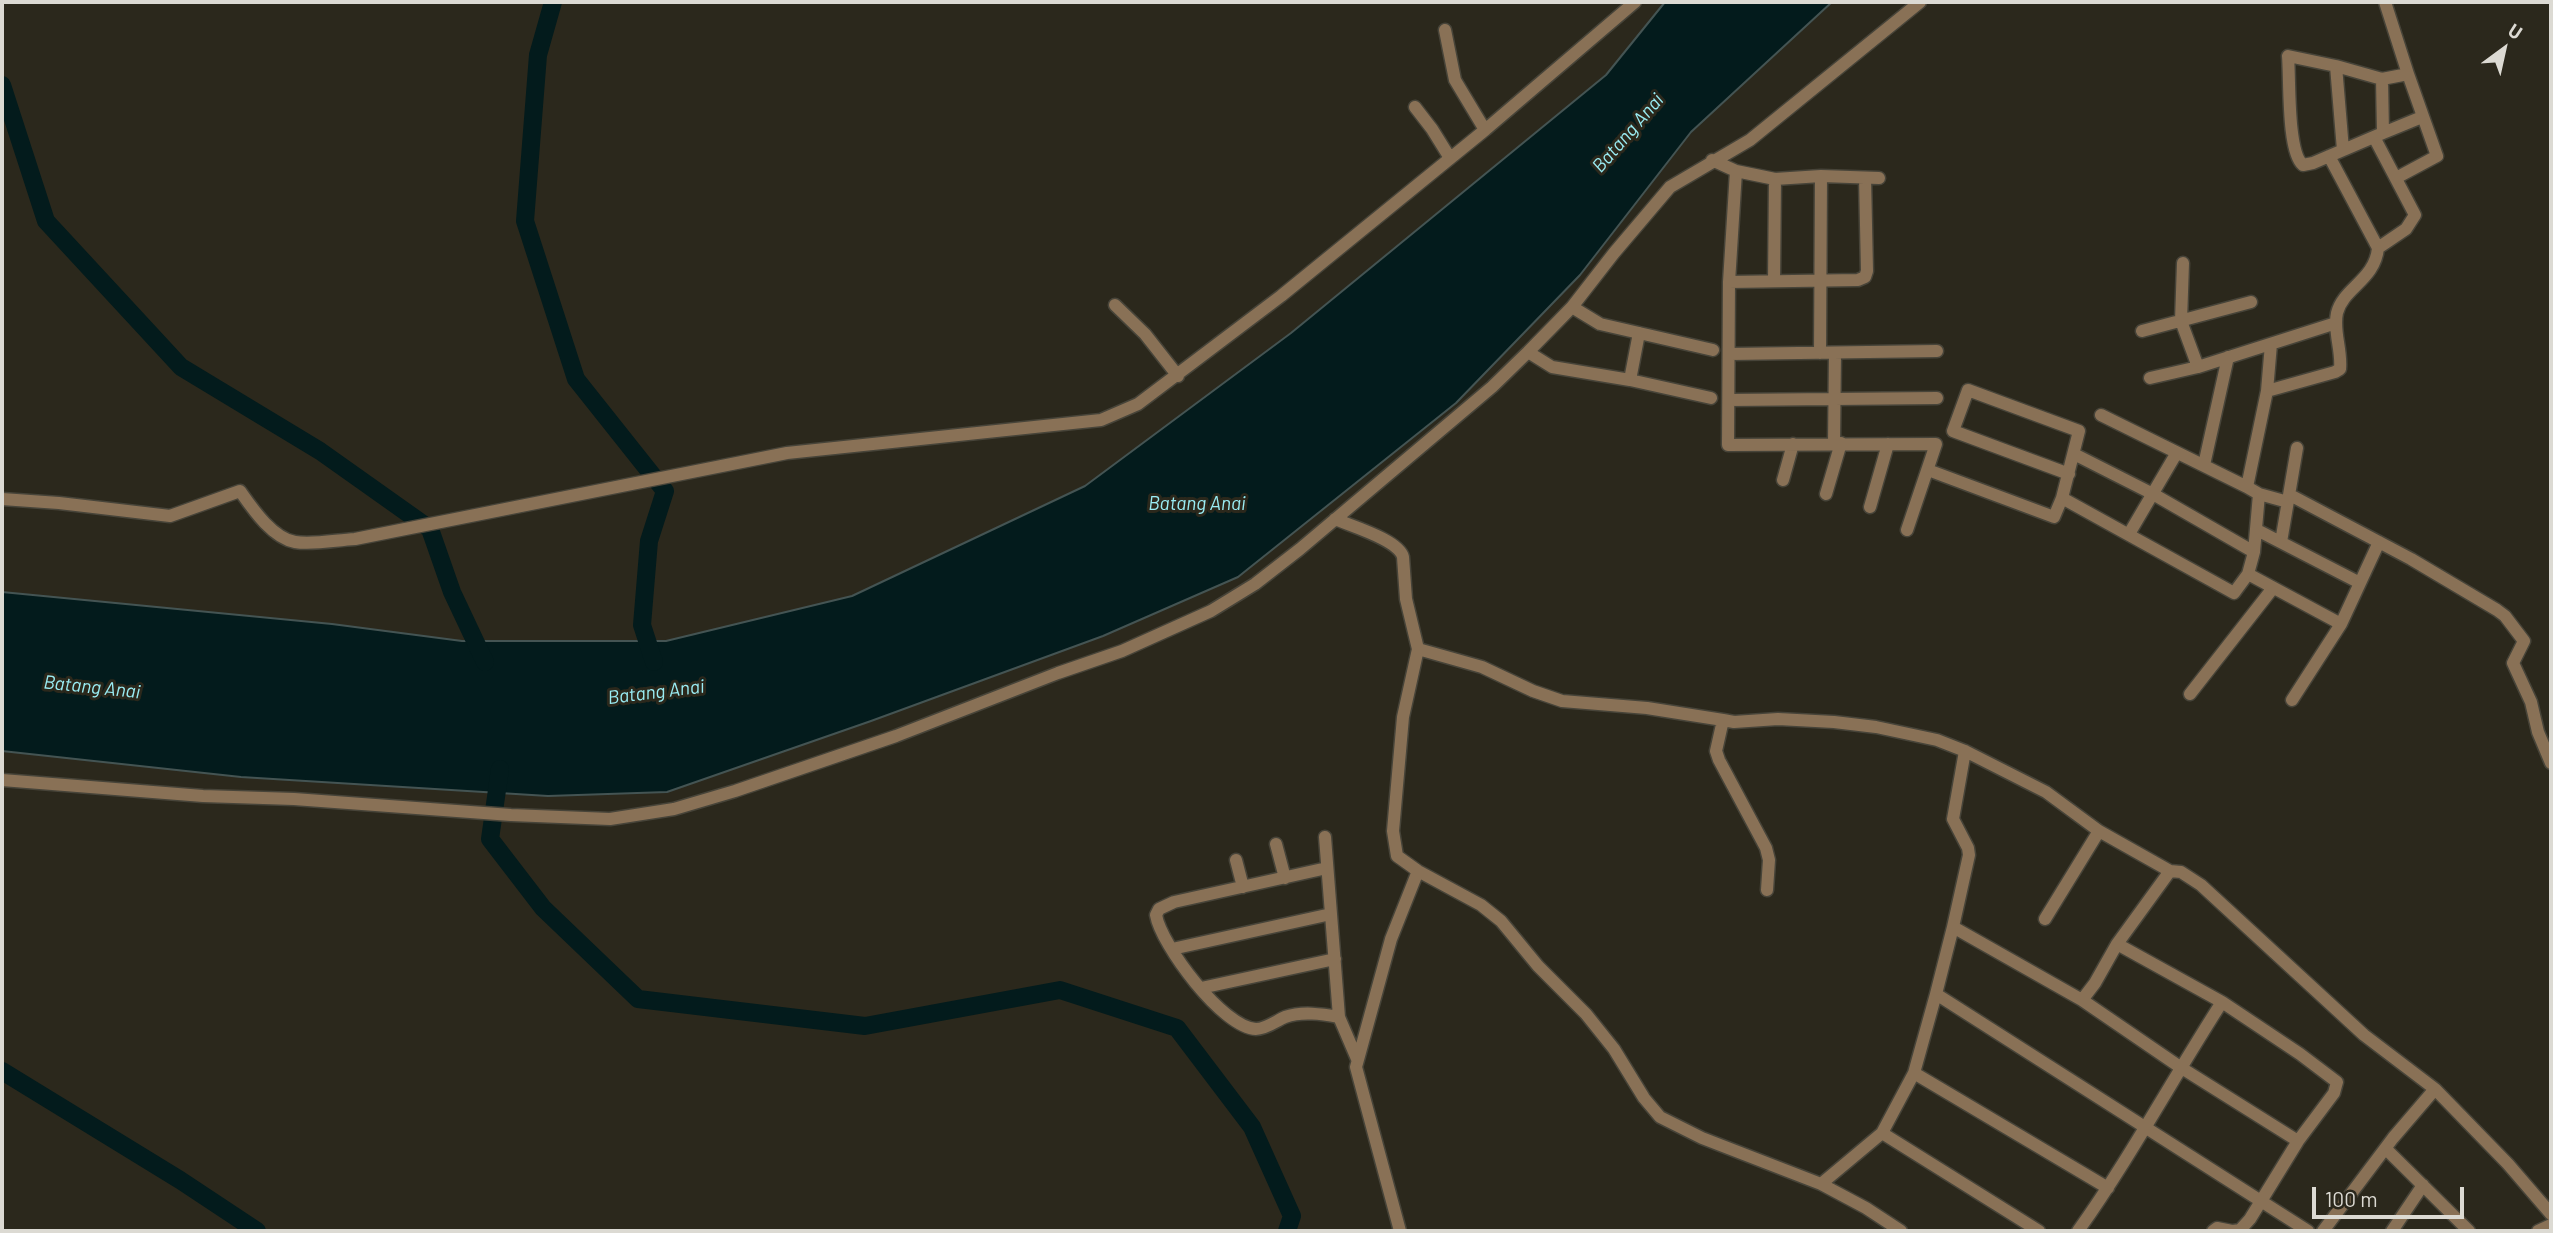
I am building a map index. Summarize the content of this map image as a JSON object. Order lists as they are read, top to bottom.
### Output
{
  "water": ["Batang Anai"],
  "scale_bar": "100 m",
  "north": "top right"
}
